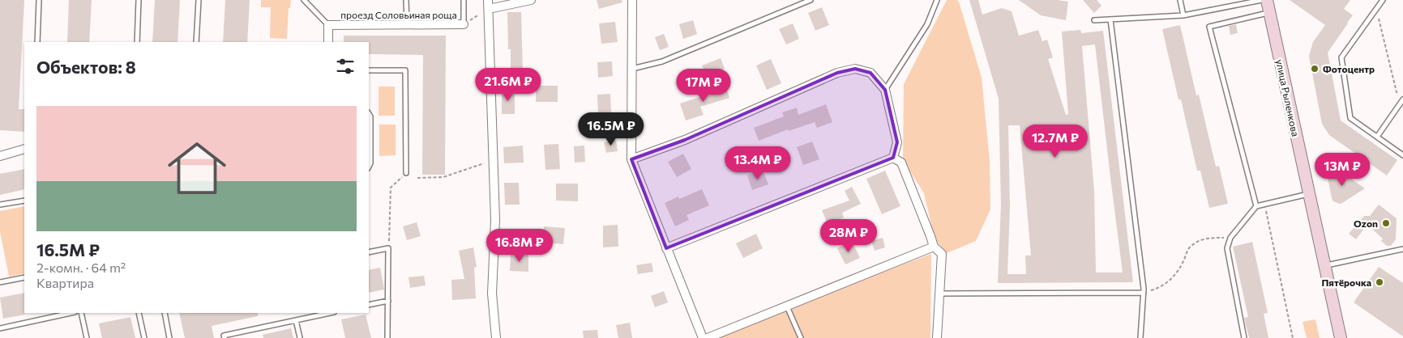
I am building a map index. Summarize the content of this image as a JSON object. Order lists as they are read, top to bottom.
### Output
{
  "streets": {
    "street": ["проезд Соловьиная роща", "улица Рыленкова"]
  },
  "places": ["Фотоцентр", "Ozon", "Пятёрочка"],
  "page": {
    "heading": "Объектов: 8",
    "price": [
      "21.6M ₽",
      "17M ₽",
      "16.5M ₽",
      "12.7M ₽",
      "13.4M ₽",
      "13M ₽",
      "28M ₽",
      "16.8M ₽"
    ],
    "list": [
      {
        "name": "16.5M ₽",
        "note": "2-комн. · 64 m² · Квартира"
      }
    ]
  }
}
